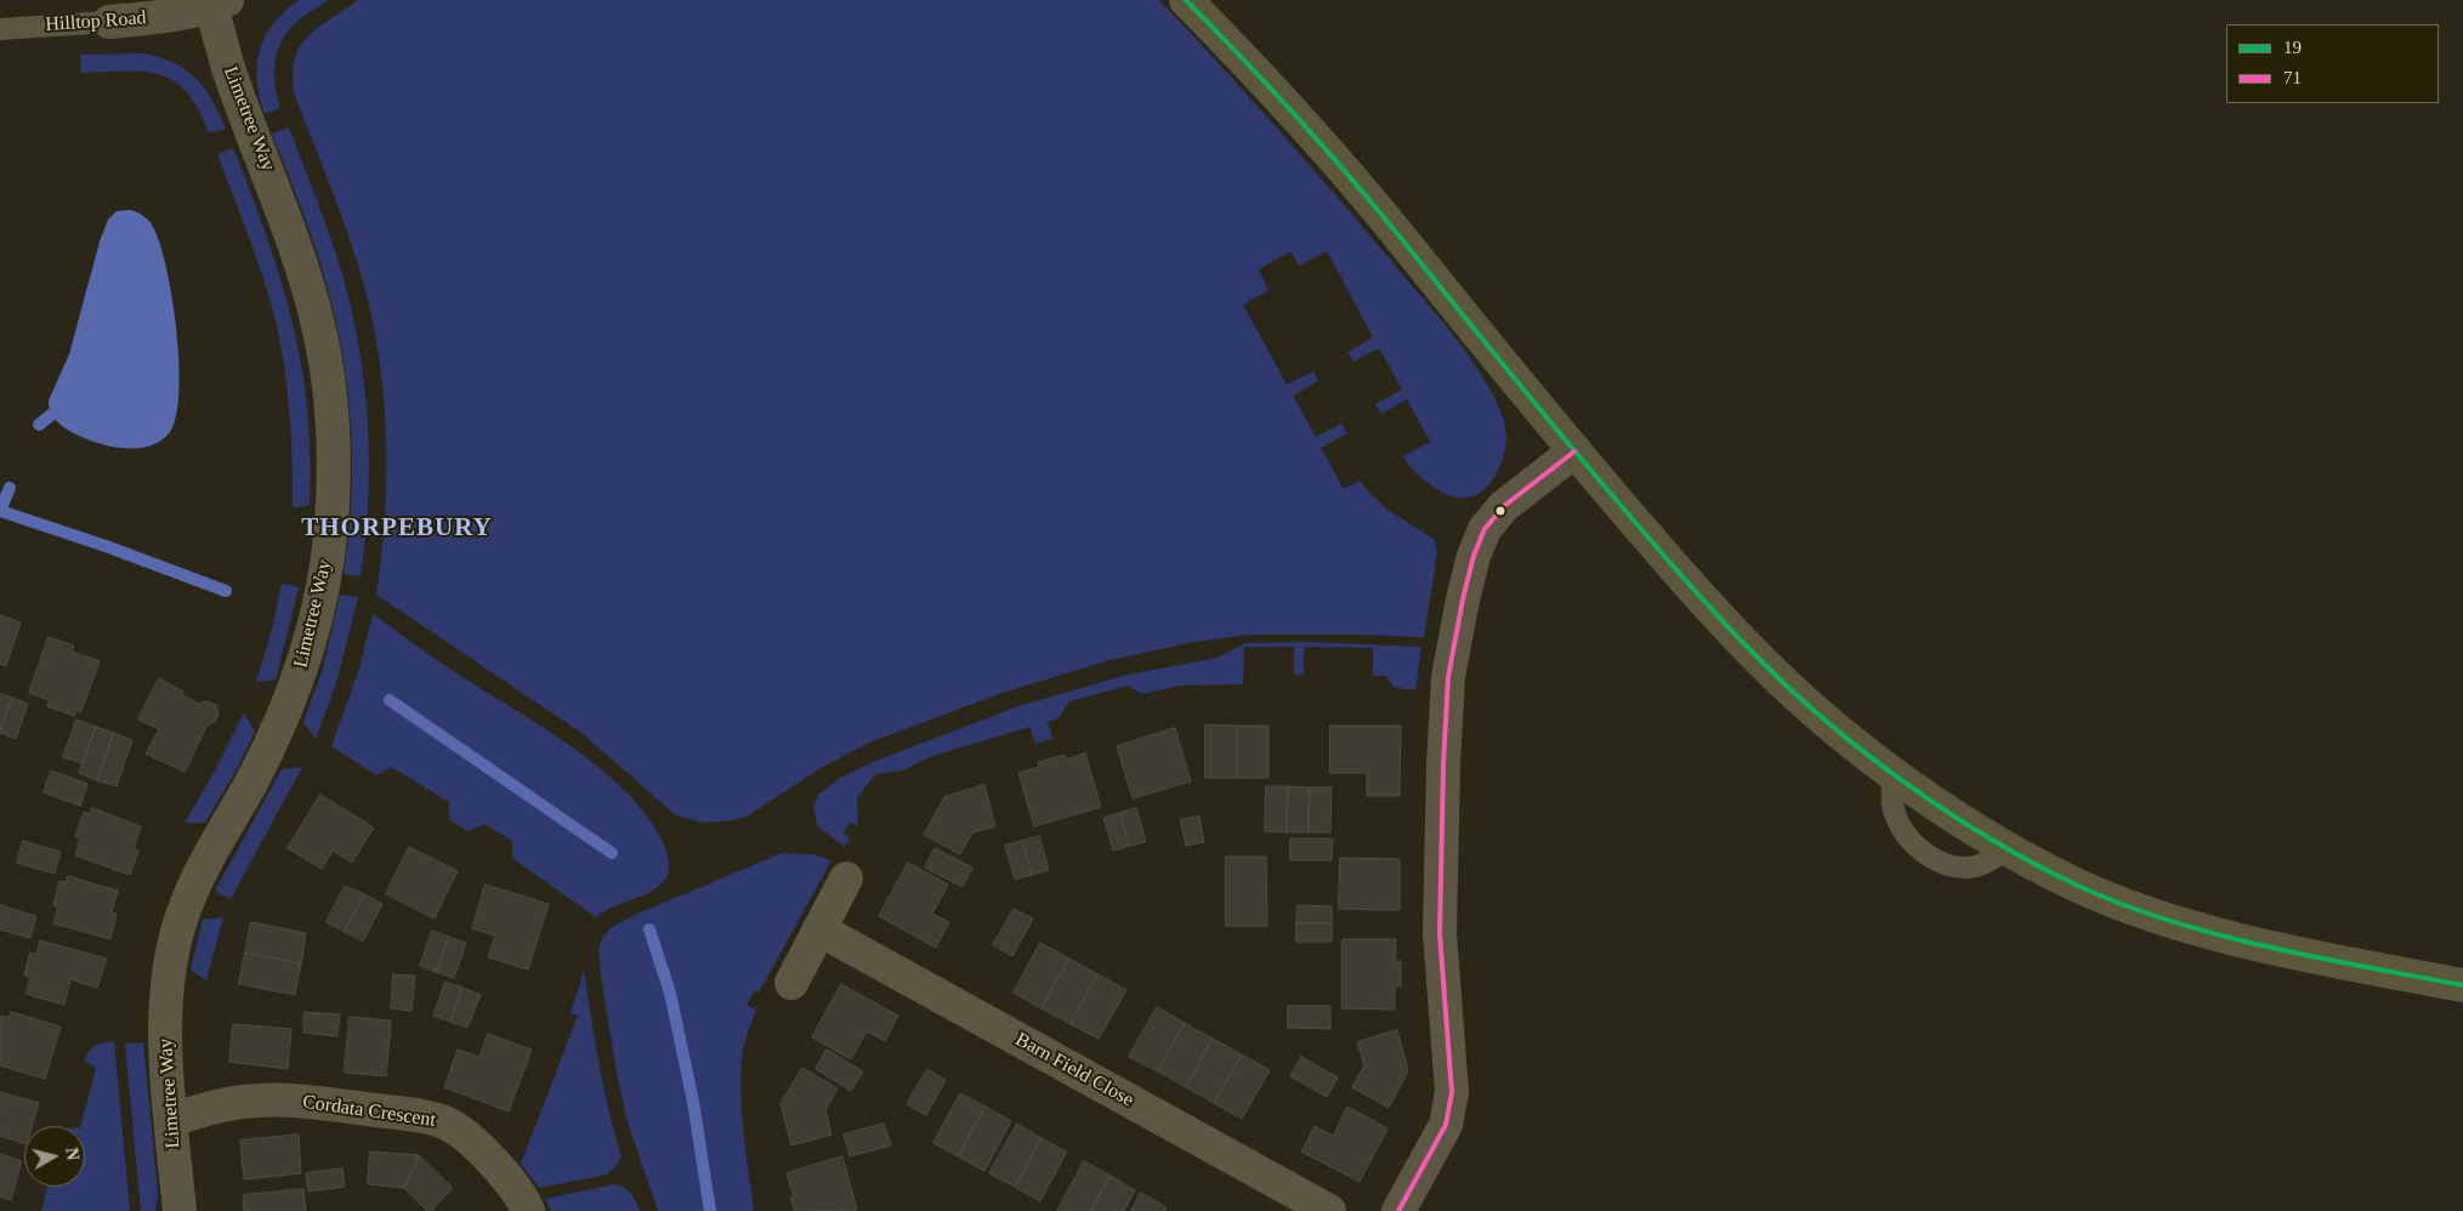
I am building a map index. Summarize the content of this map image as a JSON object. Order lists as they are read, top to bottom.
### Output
{
  "streets": {
    "street": [
      "Hilltop Road",
      "Limetree Way",
      "Barn Field Close",
      "Cordata Crescent"
    ]
  },
  "crossings": [
    ["Hilltop Road", "Limetree Way"],
    ["Limetree Way", "Cordata Crescent"]
  ],
  "districts": ["THORPEBURY"],
  "lines": ["transit line 19", "transit line 71"],
  "legend": ["19", "71"],
  "north": "right"
}
